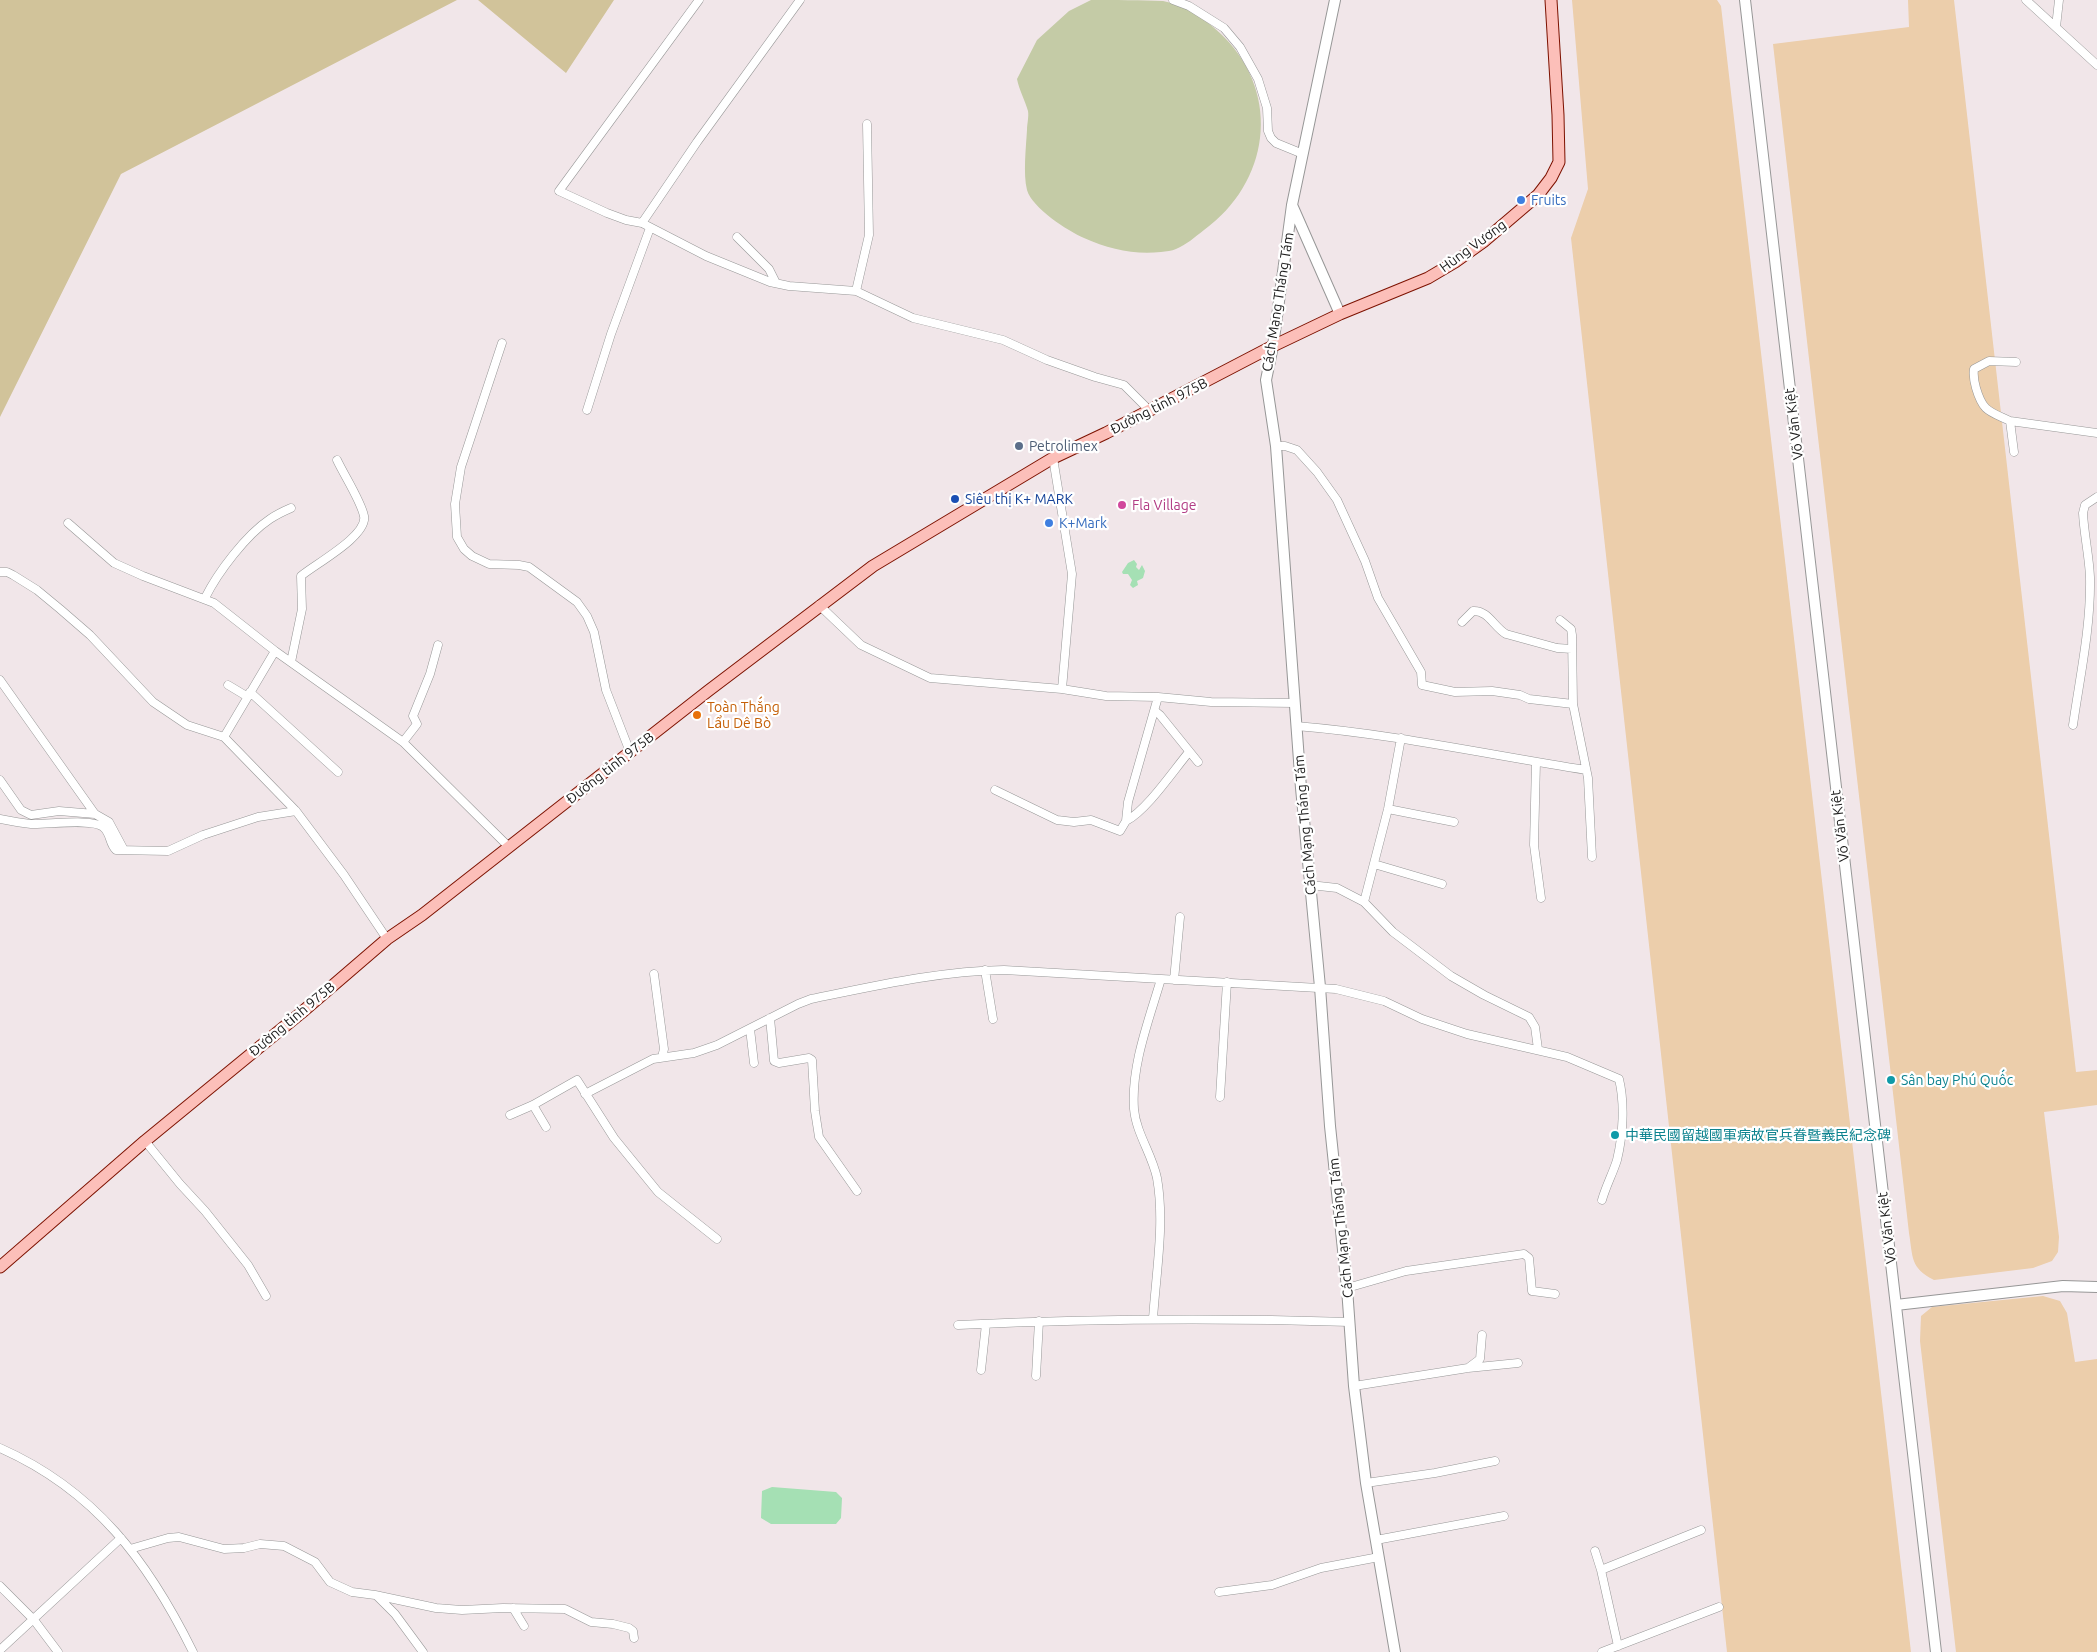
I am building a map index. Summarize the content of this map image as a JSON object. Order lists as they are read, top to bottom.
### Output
{
  "streets": {
    "main road": ["Hùng Vương", "Đường tỉnh 975B"],
    "street": ["Cách Mạng Tháng Tám", "Võ Văn Kiệt"]
  },
  "crossings": [
    ["Hùng Vương", "Cách Mạng Tháng Tám"],
    ["Hùng Vương", "Đường tỉnh 975B"],
    ["Cách Mạng Tháng Tám", "Đường tỉnh 975B"]
  ],
  "places": [
    "Fruits",
    "Petrolimex",
    "Siêu thị K+ MARK",
    "Fla Village",
    "K+Mark",
    "Toàn Thắng Lẩu Dê Bò",
    "Sân bay Phú Quốc",
    "中華民國留越國軍病故官兵眷暨義民紀念碑"
  ]
}
